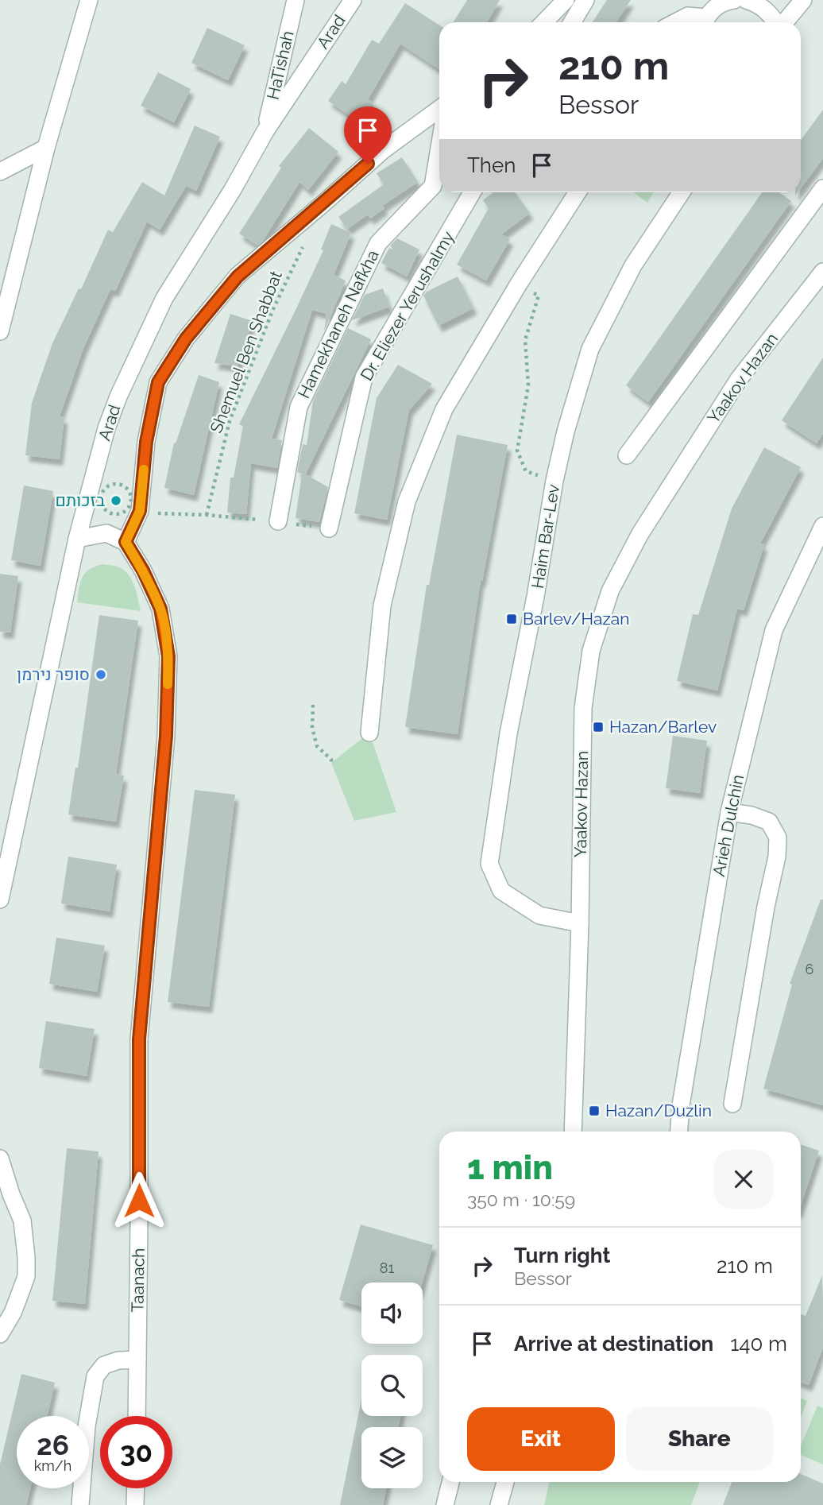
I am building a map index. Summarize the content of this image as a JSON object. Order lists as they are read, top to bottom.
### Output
{
  "streets": {
    "street": [
      "Arad",
      "HaTishah",
      "Dr. Eliezer Yerushalmy",
      "Hamekhaneh Nafkha",
      "Yaakov Hazan",
      "Haim Bar-Lev",
      "Arieh Dulchin",
      "Taanach"
    ],
    "path": ["Shemuel Ben Shabbat"]
  },
  "crossings": [
    ["Arad", "HaTishah"],
    ["Yaakov Hazan", "Haim Bar-Lev"]
  ],
  "places": {
    "other": ["בזכותם", "סופר נירמן"],
    "transit": ["Barlev/Hazan", "Hazan/Barlev", "Hazan/Duzlin"]
  },
  "house_numbers": ["6", "81"],
  "page": {
    "turn": ["210 m", "Bessor"],
    "then": "Then",
    "heading": ["1 min", "350 m · 10:59"],
    "list": [
      {
        "name": "Turn right",
        "note": "Bessor",
        "value": "210 m"
      },
      {
        "name": "Arrive at destination",
        "value": "140 m"
      }
    ],
    "buttons": ["Exit", "Share"],
    "speed": "26 km/h",
    "limit": "30"
  }
}
